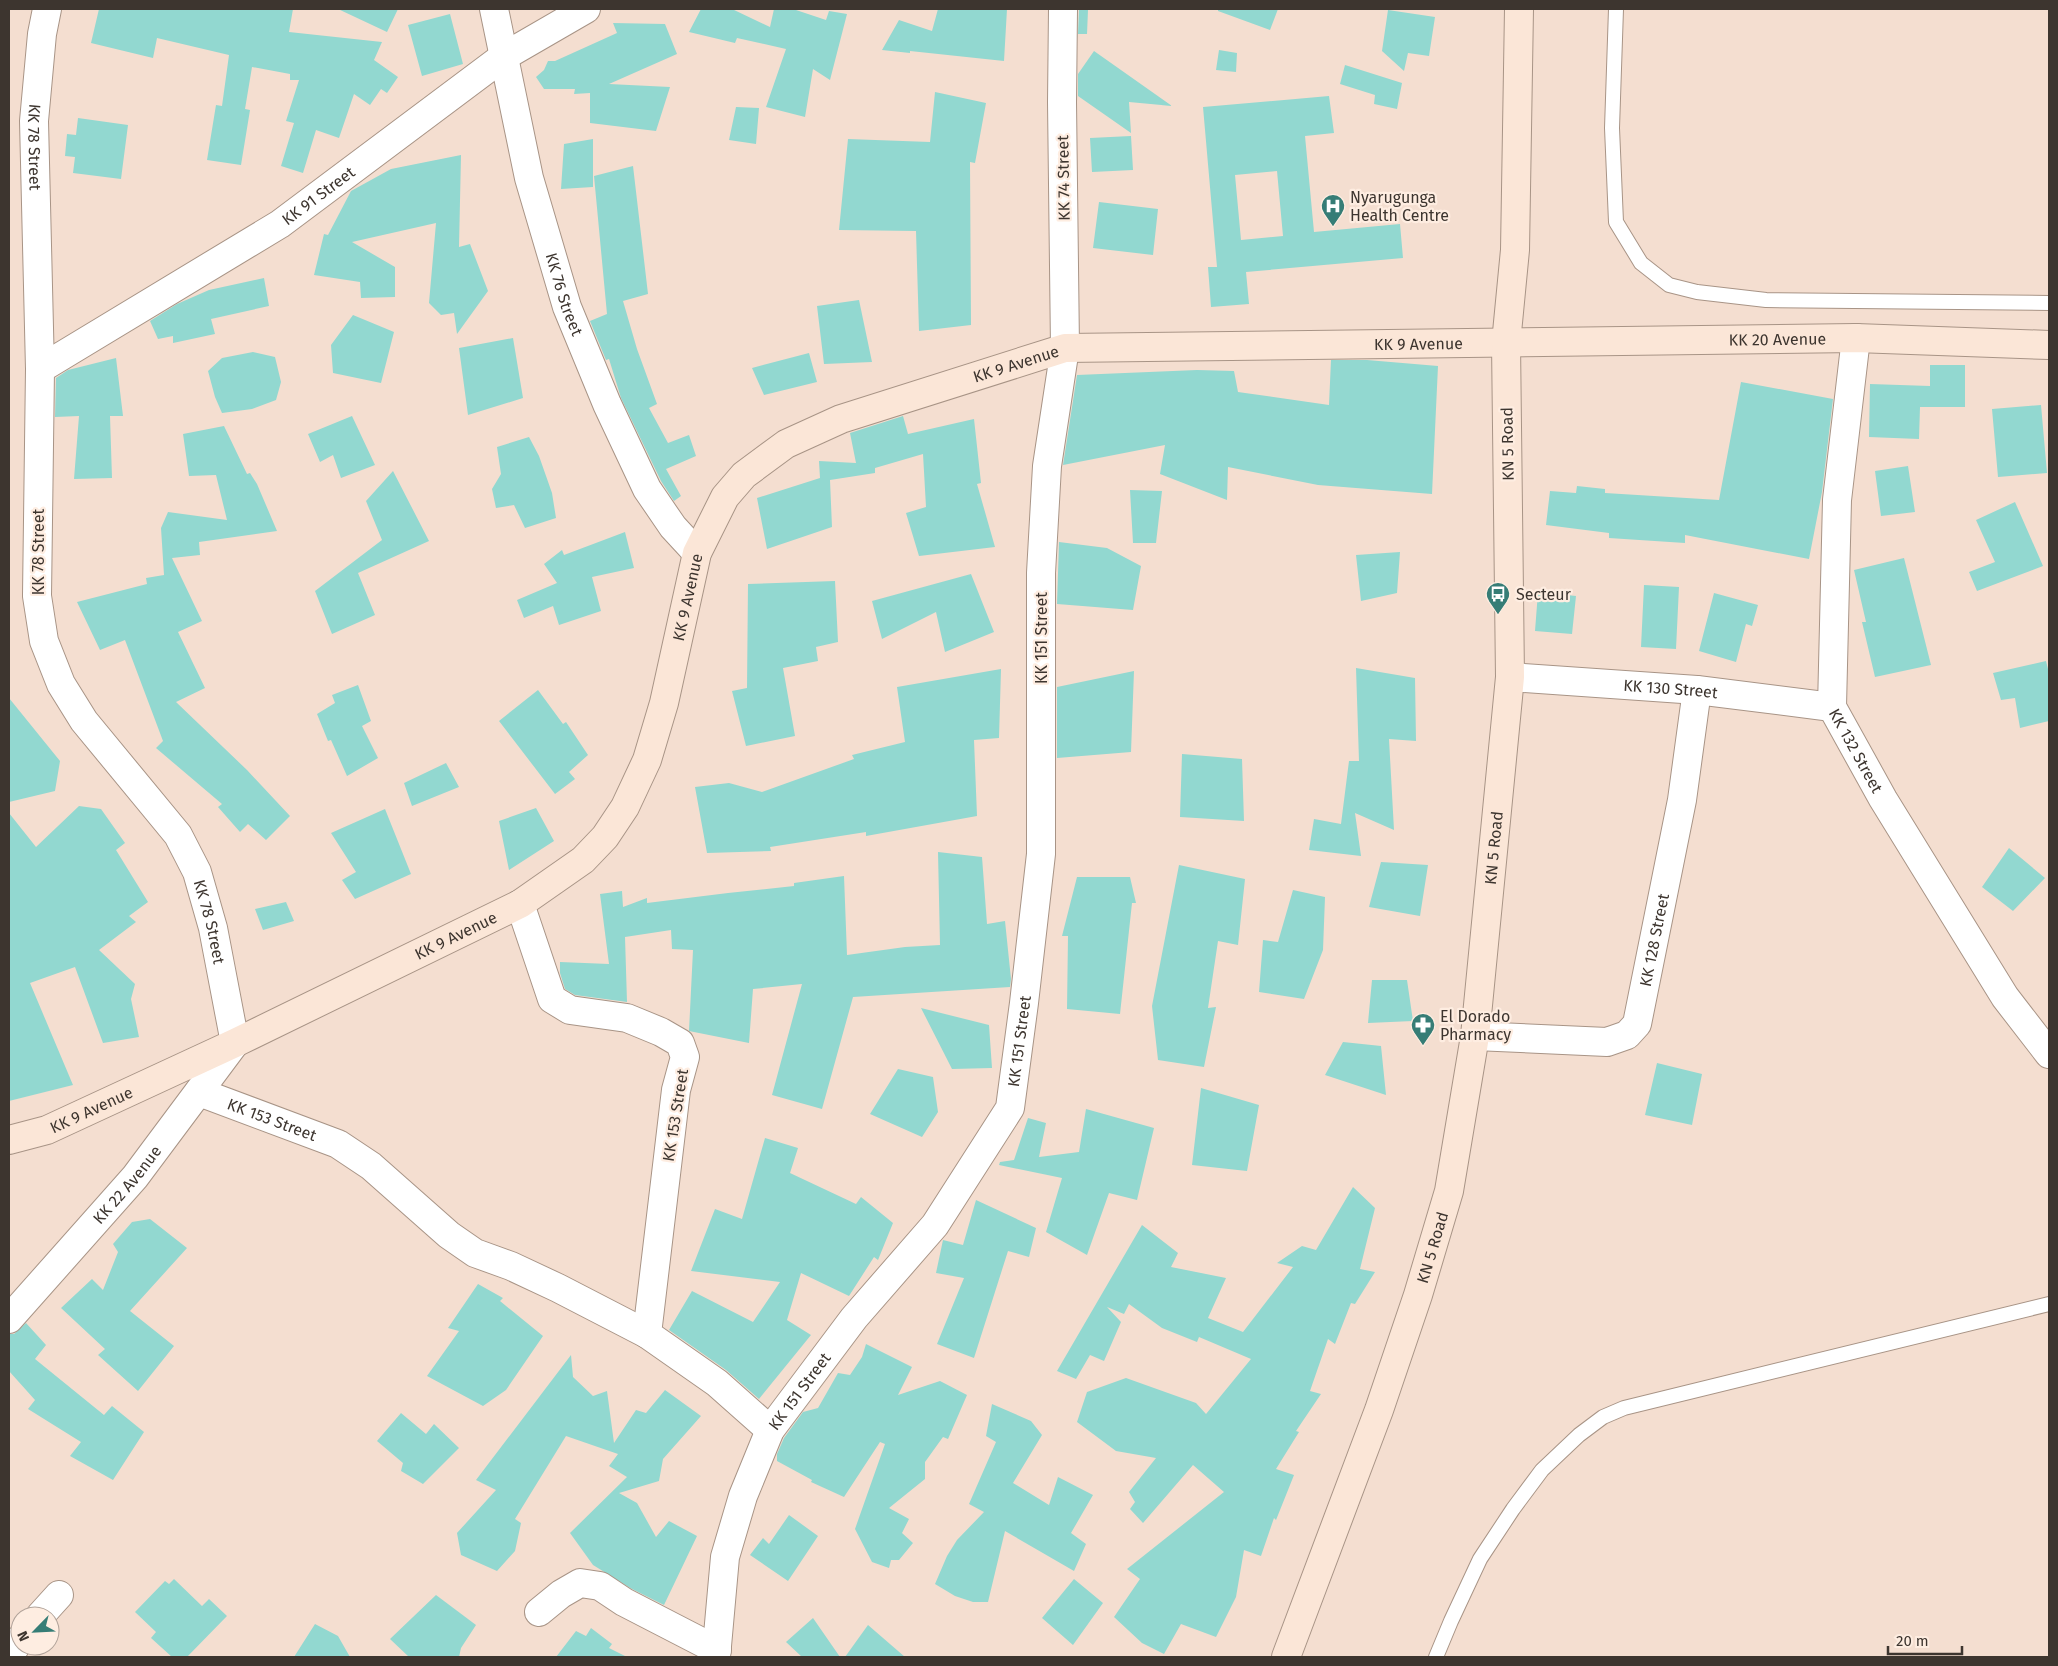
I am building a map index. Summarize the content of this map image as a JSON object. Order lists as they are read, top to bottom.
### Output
{
  "streets": {
    "main road": ["KK 20 Avenue", "KK 9 Avenue", "KN 5 Road"],
    "street": [
      "KK 78 Street",
      "KK 74 Street",
      "KK 91 Street",
      "KK 76 Street",
      "KK 151 Street",
      "KK 130 Street",
      "KK 132 Street",
      "KK 128 Street",
      "KK 153 Street",
      "KK 22 Avenue"
    ]
  },
  "crossings": [
    ["KK 78 Street", "KK 91 Street"],
    ["KK 78 Street", "KK 9 Avenue"],
    ["KK 78 Street", "KK 22 Avenue"],
    ["KK 74 Street", "KK 9 Avenue"],
    ["KK 74 Street", "KK 151 Street"],
    ["KK 91 Street", "KK 76 Street"],
    ["KK 76 Street", "KK 9 Avenue"],
    ["KK 20 Avenue", "KK 9 Avenue"],
    ["KK 20 Avenue", "KN 5 Road"],
    ["KK 20 Avenue", "KK 132 Street"],
    ["KK 9 Avenue", "KN 5 Road"],
    ["KK 9 Avenue", "KK 151 Street"],
    ["KK 9 Avenue", "KK 153 Street"],
    ["KK 9 Avenue", "KK 22 Avenue"],
    ["KN 5 Road", "KK 130 Street"],
    ["KN 5 Road", "KK 128 Street"],
    ["KK 151 Street", "KK 153 Street"],
    ["KK 130 Street", "KK 132 Street"],
    ["KK 130 Street", "KK 128 Street"],
    ["KK 153 Street", "KK 22 Avenue"]
  ],
  "places": {
    "hospital": ["Nyarugunga Health Centre"],
    "bus stop": ["Secteur"],
    "pharmacy": ["El Dorado Pharmacy"]
  },
  "scale_bar": "20 m",
  "north": "bottom left"
}
